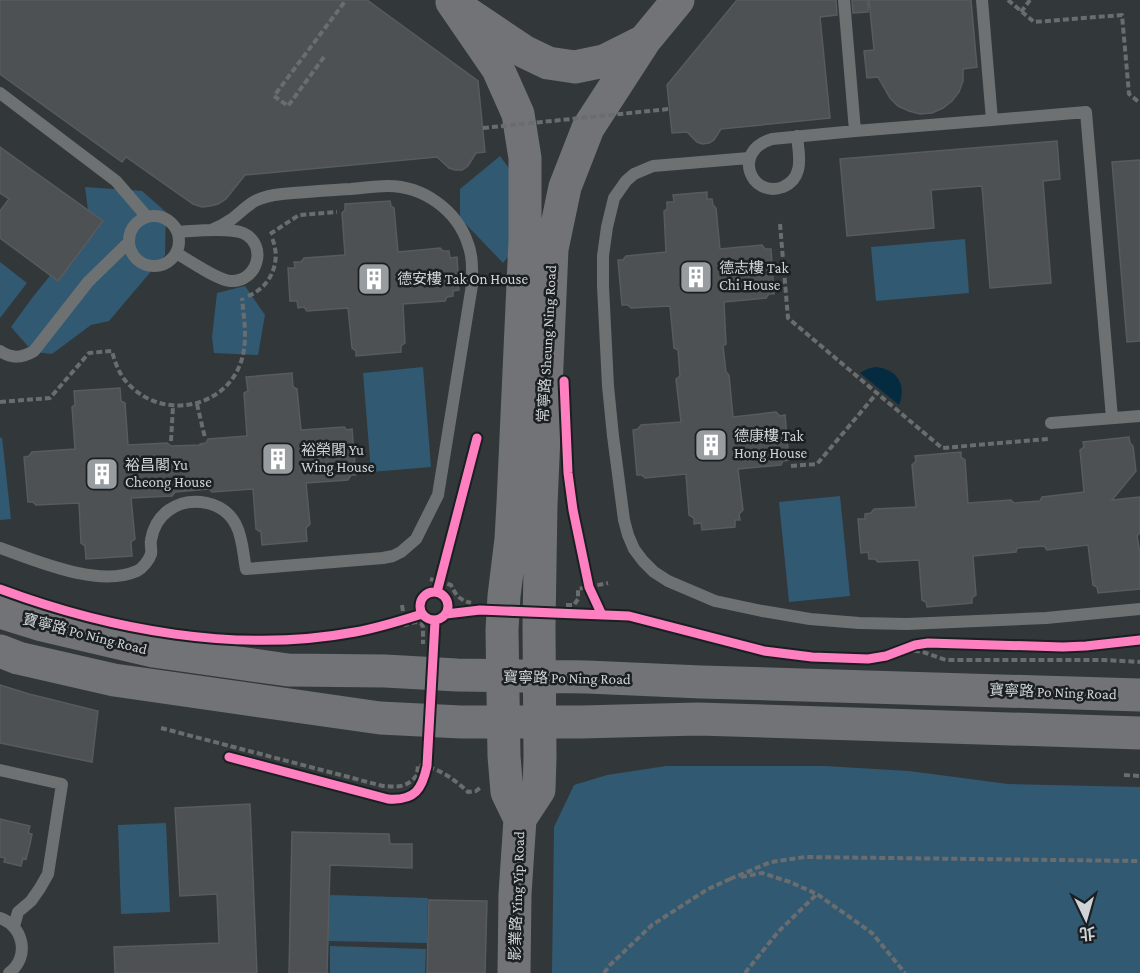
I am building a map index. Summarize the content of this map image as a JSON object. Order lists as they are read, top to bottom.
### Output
{
  "streets": {
    "main road": ["常寧路 Sheung Ning Road", "寶寧路 Po Ning Road", "影業路 Ying Yip Road"]
  },
  "crossings": [
    ["常寧路 Sheung Ning Road", "寶寧路 Po Ning Road"],
    ["常寧路 Sheung Ning Road", "影業路 Ying Yip Road"]
  ],
  "places": {
    "building": [
      "德志樓 Tak Chi House",
      "德安樓 Tak On House",
      "德康樓 Tak Hong House",
      "裕榮閣 Yu Wing House",
      "裕昌閣 Yu Cheong House"
    ]
  },
  "north": "bottom"
}
